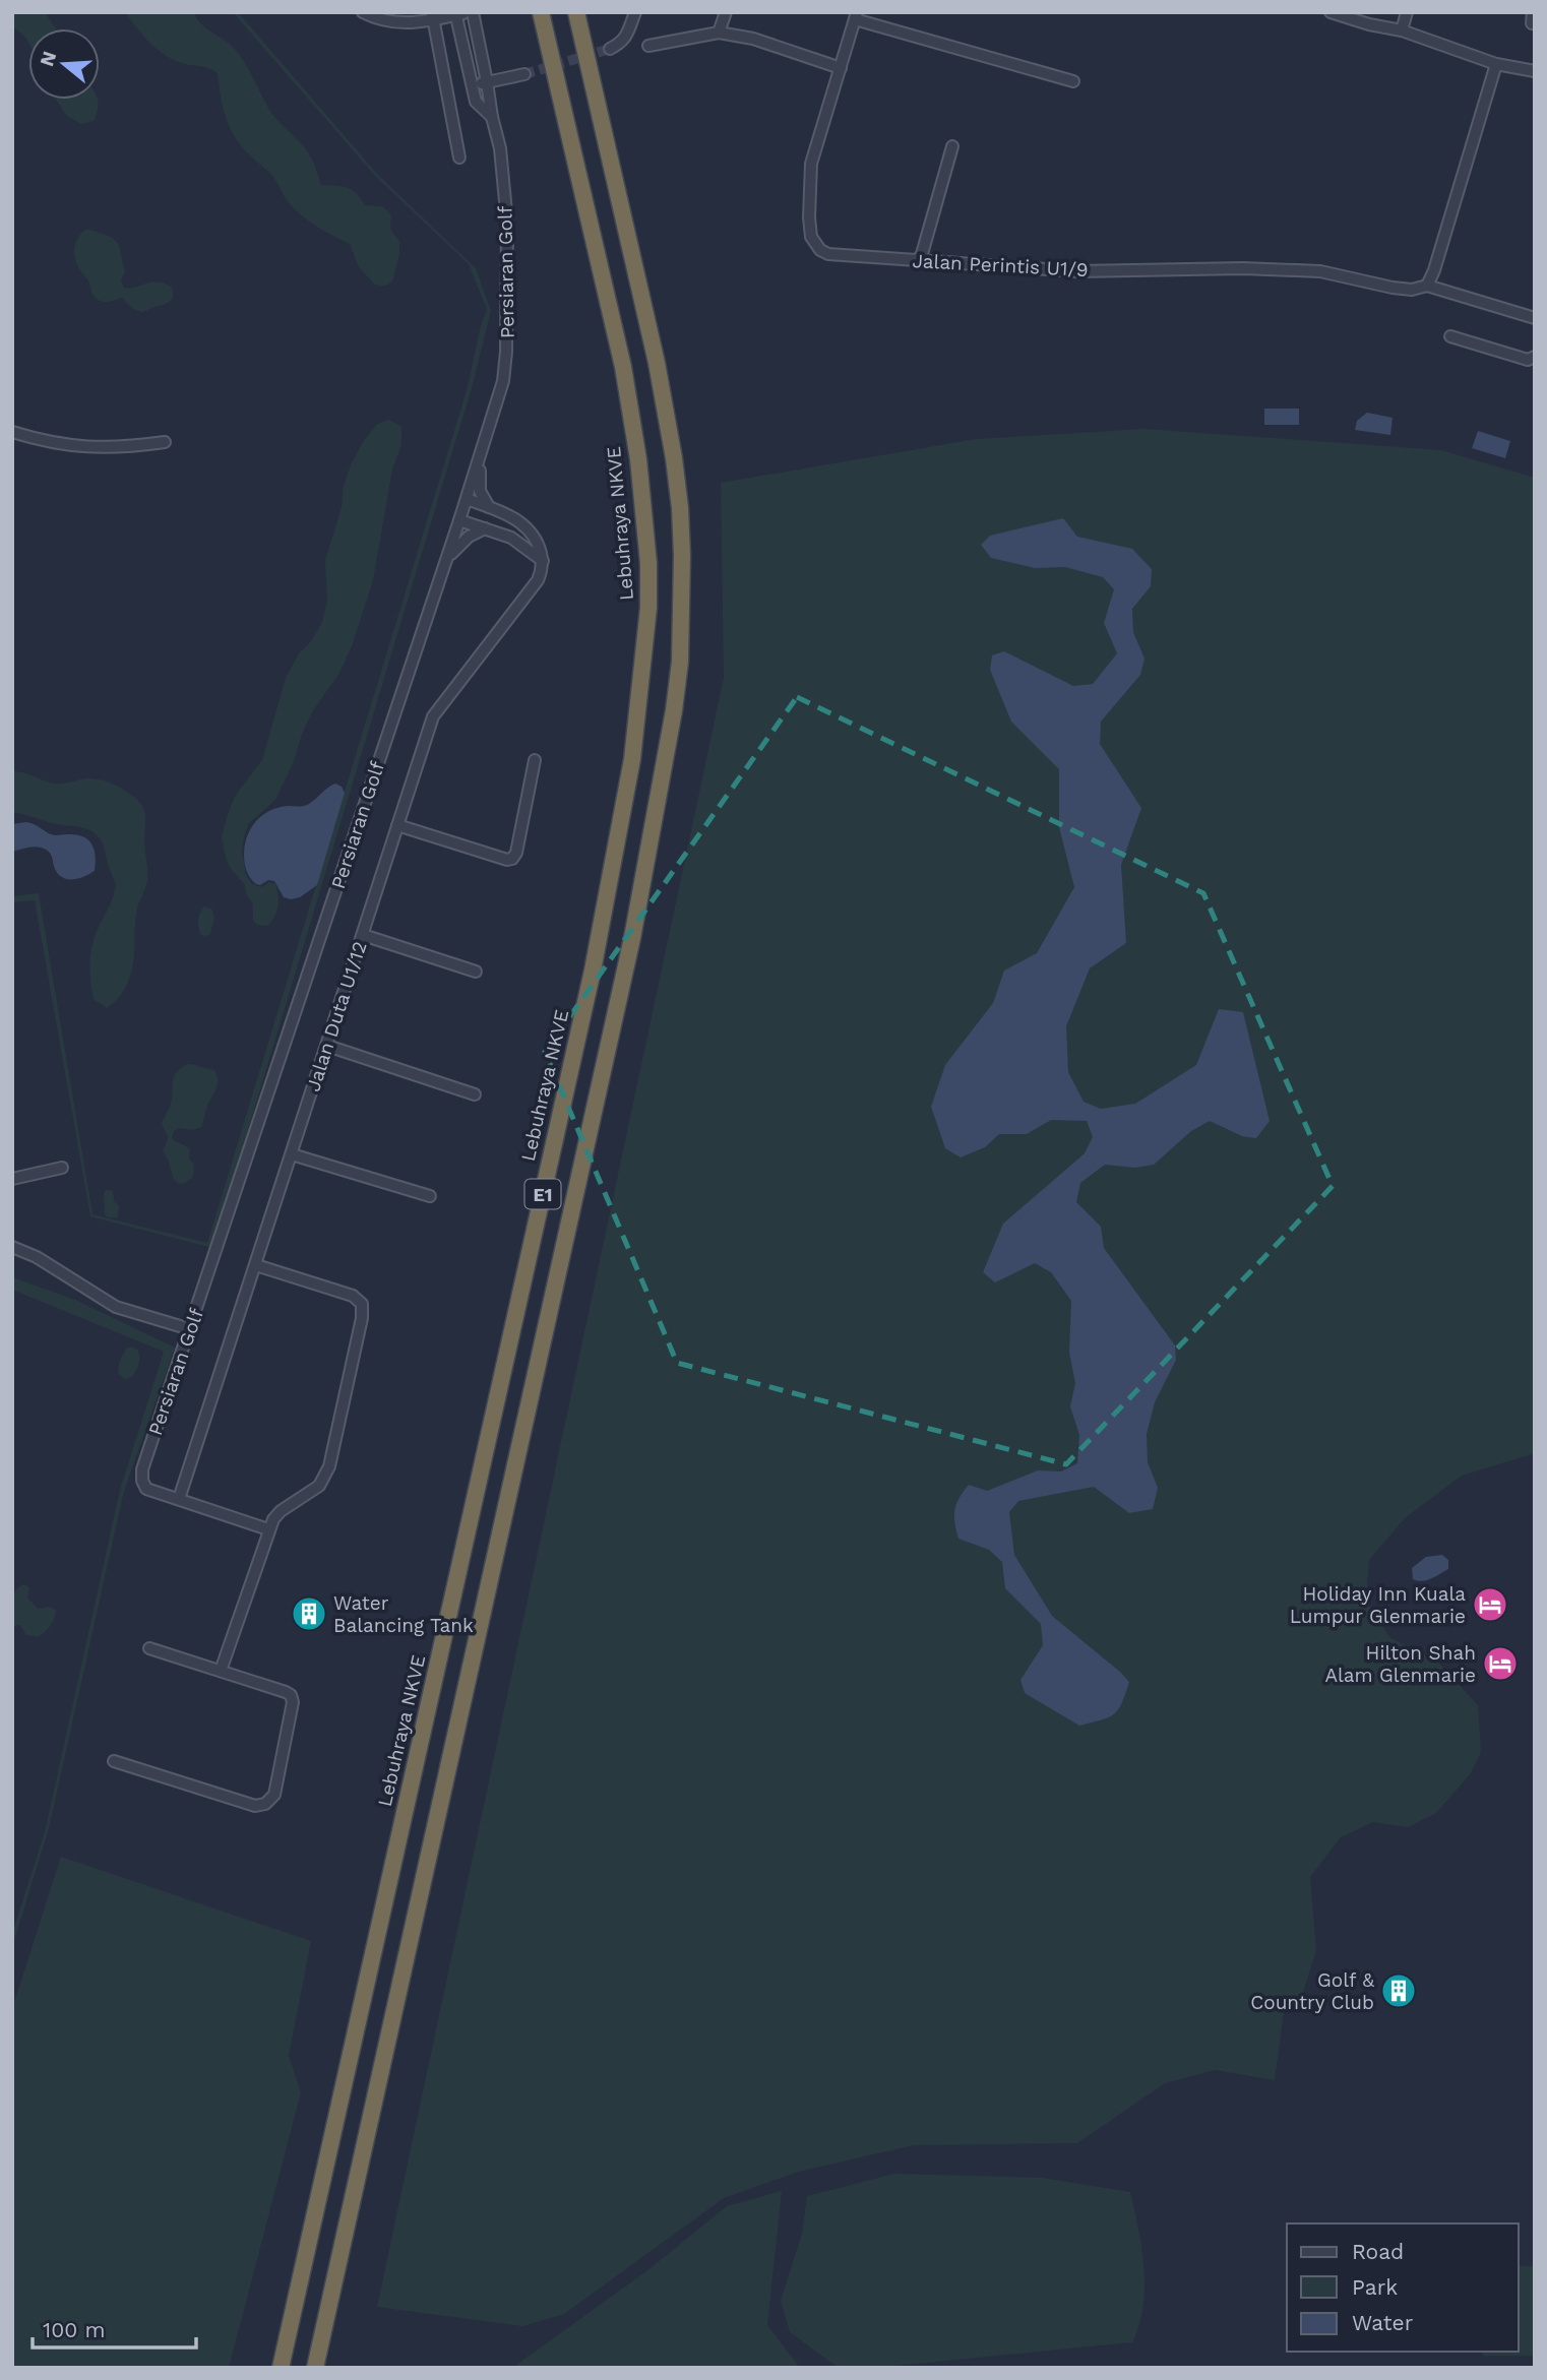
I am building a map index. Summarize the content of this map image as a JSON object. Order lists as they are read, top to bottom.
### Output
{
  "streets": {
    "highway": ["Lebuhraya NKVE", "E1"],
    "street": ["Jalan Perintis U1/9", "Persiaran Golf", "Jalan Duta U1/12"]
  },
  "crossings": [
    ["Persiaran Golf", "Jalan Duta U1/12"]
  ],
  "places": {
    "hotel": ["Holiday Inn Kuala Lumpur Glenmarie", "Hilton Shah Alam Glenmarie"],
    "building": ["Water Balancing Tank", "Golf & Country Club"]
  },
  "legend": ["Road", "Park", "Water"],
  "scale_bar": "100 m",
  "north": "left"
}
